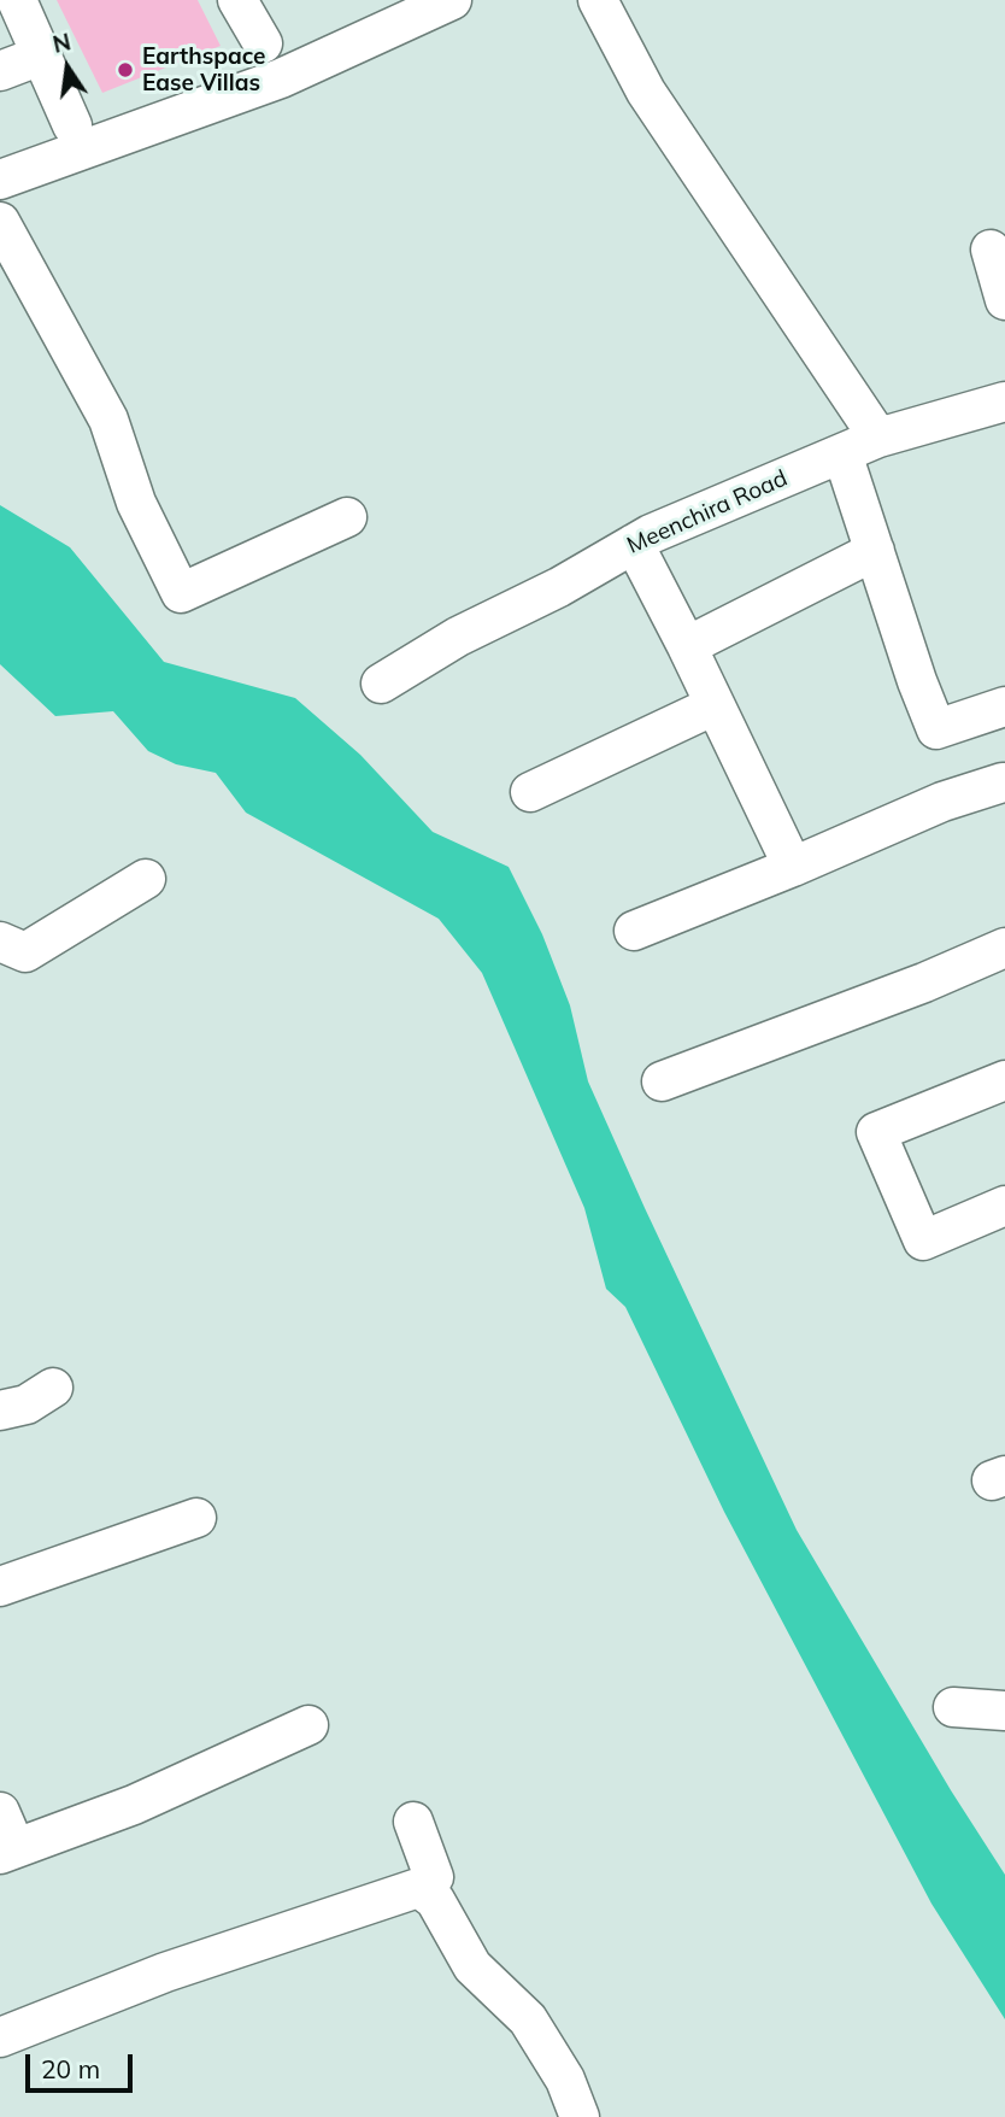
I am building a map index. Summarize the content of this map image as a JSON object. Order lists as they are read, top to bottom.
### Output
{
  "streets": {
    "street": ["Meenchira Road"]
  },
  "places": ["Earthspace Ease Villas"],
  "scale_bar": "20 m",
  "north": "top"
}
